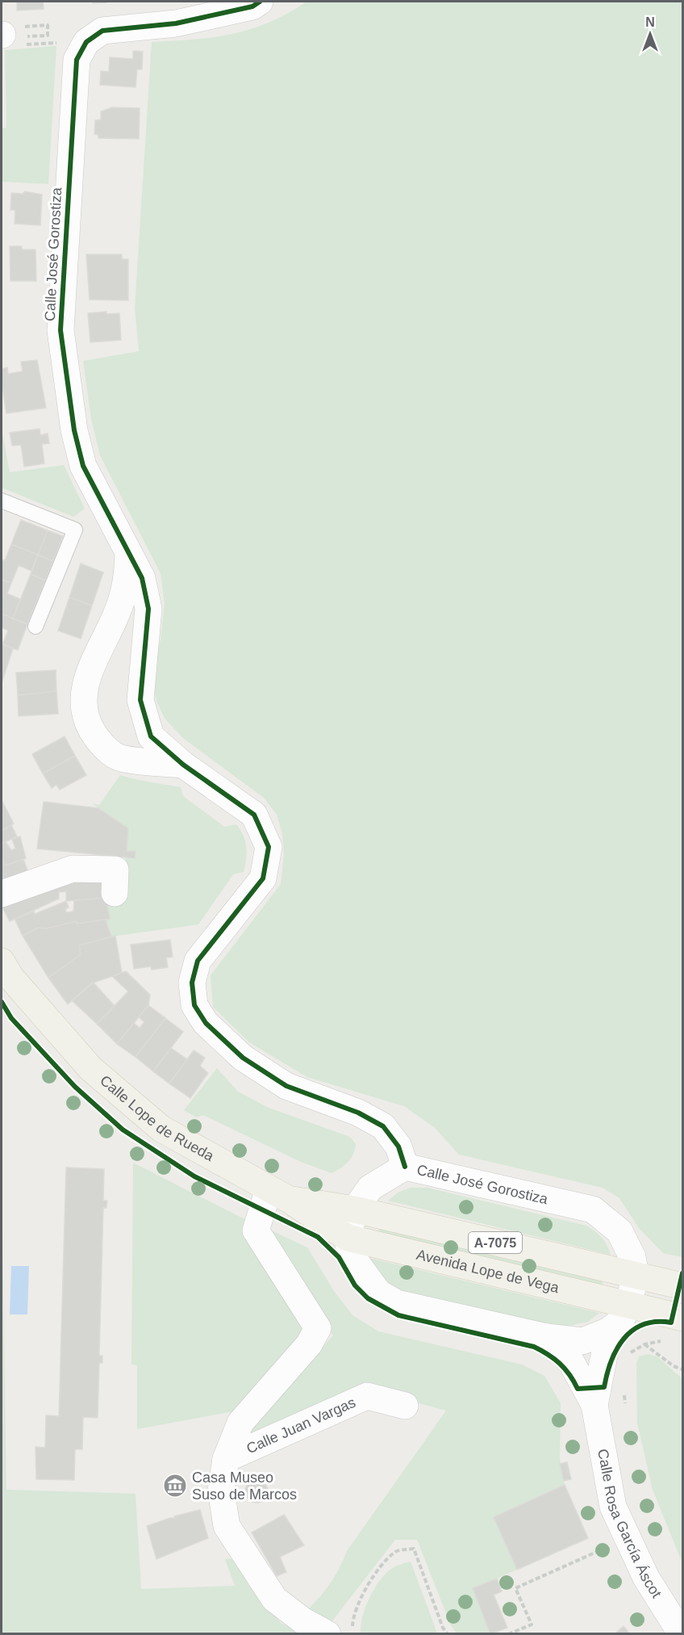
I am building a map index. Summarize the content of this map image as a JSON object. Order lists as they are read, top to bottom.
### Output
{
  "streets": {
    "main road": ["Calle Lope de Rueda", "A-7075", "Avenida Lope de Vega"],
    "street": ["Calle José Gorostiza", "Calle Juan Vargas", "Calle Rosa García Áscot"]
  },
  "crossings": [
    ["Calle José Gorostiza", "Avenida Lope de Vega"],
    ["Calle Lope de Rueda", "Avenida Lope de Vega"]
  ],
  "places": {
    "museum": ["Casa Museo Suso de Marcos"]
  },
  "north": "top"
}
